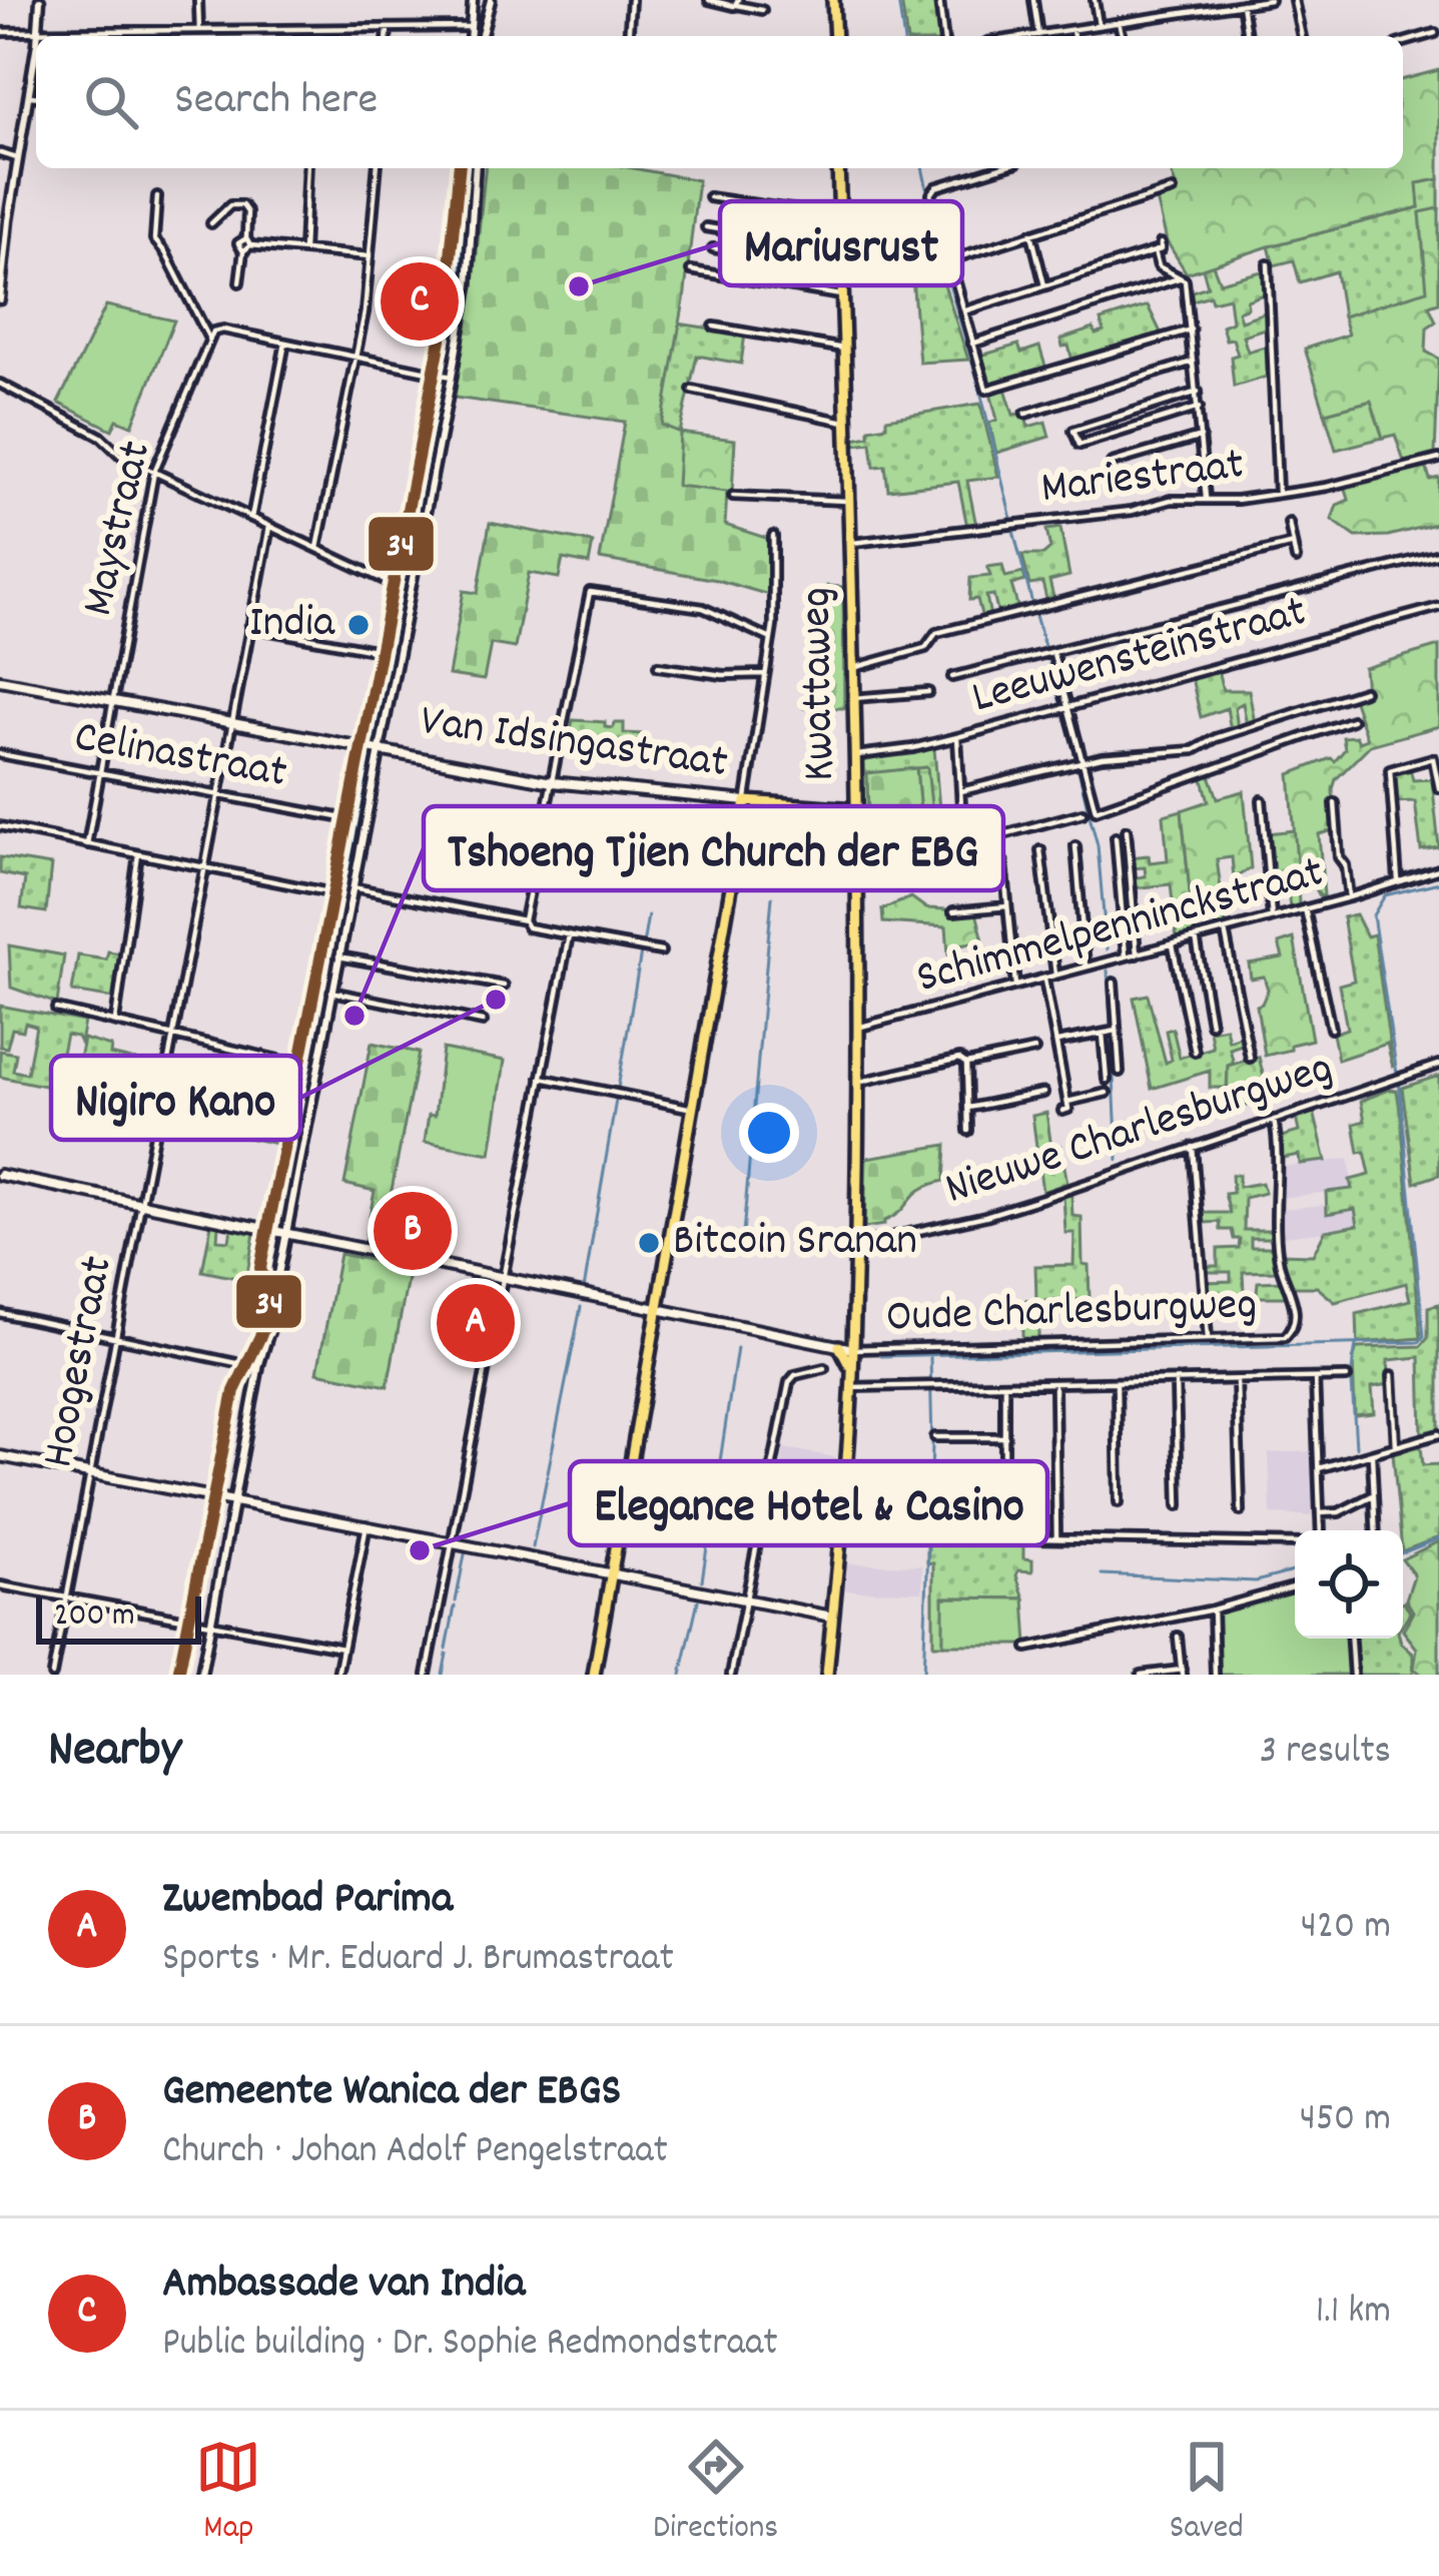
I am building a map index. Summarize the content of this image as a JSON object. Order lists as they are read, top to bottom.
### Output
{
  "streets": {
    "main road": ["Kwattaweg", "Van Idsingastraat"],
    "street": [
      "Mariestraat",
      "Maystraat",
      "Leeuwensteinstraat",
      "Celinastraat",
      "Schimmelpenninckstraat",
      "Nieuwe Charlesburgweg",
      "Oude Charlesburgweg",
      "Hoogestraat"
    ]
  },
  "crossings": [
    ["Mariestraat", "Kwattaweg"],
    ["Maystraat", "Van Idsingastraat"],
    ["Maystraat", "Celinastraat"],
    ["Leeuwensteinstraat", "Kwattaweg"],
    ["Kwattaweg", "Van Idsingastraat"],
    ["Kwattaweg", "Schimmelpenninckstraat"],
    ["Kwattaweg", "Nieuwe Charlesburgweg"],
    ["Kwattaweg", "Oude Charlesburgweg"],
    ["Van Idsingastraat", "Hoogestraat"],
    ["Celinastraat", "Hoogestraat"],
    ["Nieuwe Charlesburgweg", "Oude Charlesburgweg"]
  ],
  "places": [
    "Mariusrust",
    "India",
    "Nigiro Kano",
    "Tshoeng Tjien Church der EBG",
    "Bitcoin Sranan",
    "Elegance Hotel & Casino"
  ],
  "lines": ["transit line 34"],
  "scale_bar": "200 m",
  "page": {
    "search": "Search here",
    "pins": ["C", "B", "A"],
    "scale": "200 m",
    "heading": ["Nearby", "3 results"],
    "list": [
      {
        "mark": "A",
        "name": "Zwembad Parima",
        "note": "Sports · Mr. Eduard J. Brumastraat",
        "value": "420 m"
      },
      {
        "mark": "B",
        "name": "Gemeente Wanica der EBGS",
        "note": "Church · Johan Adolf Pengelstraat",
        "value": "450 m"
      },
      {
        "mark": "C",
        "name": "Ambassade van India",
        "note": "Public building · Dr. Sophie Redmondstraat",
        "value": "1.1 km"
      }
    ],
    "nav": ["Map", "Directions", "Saved"]
  }
}
